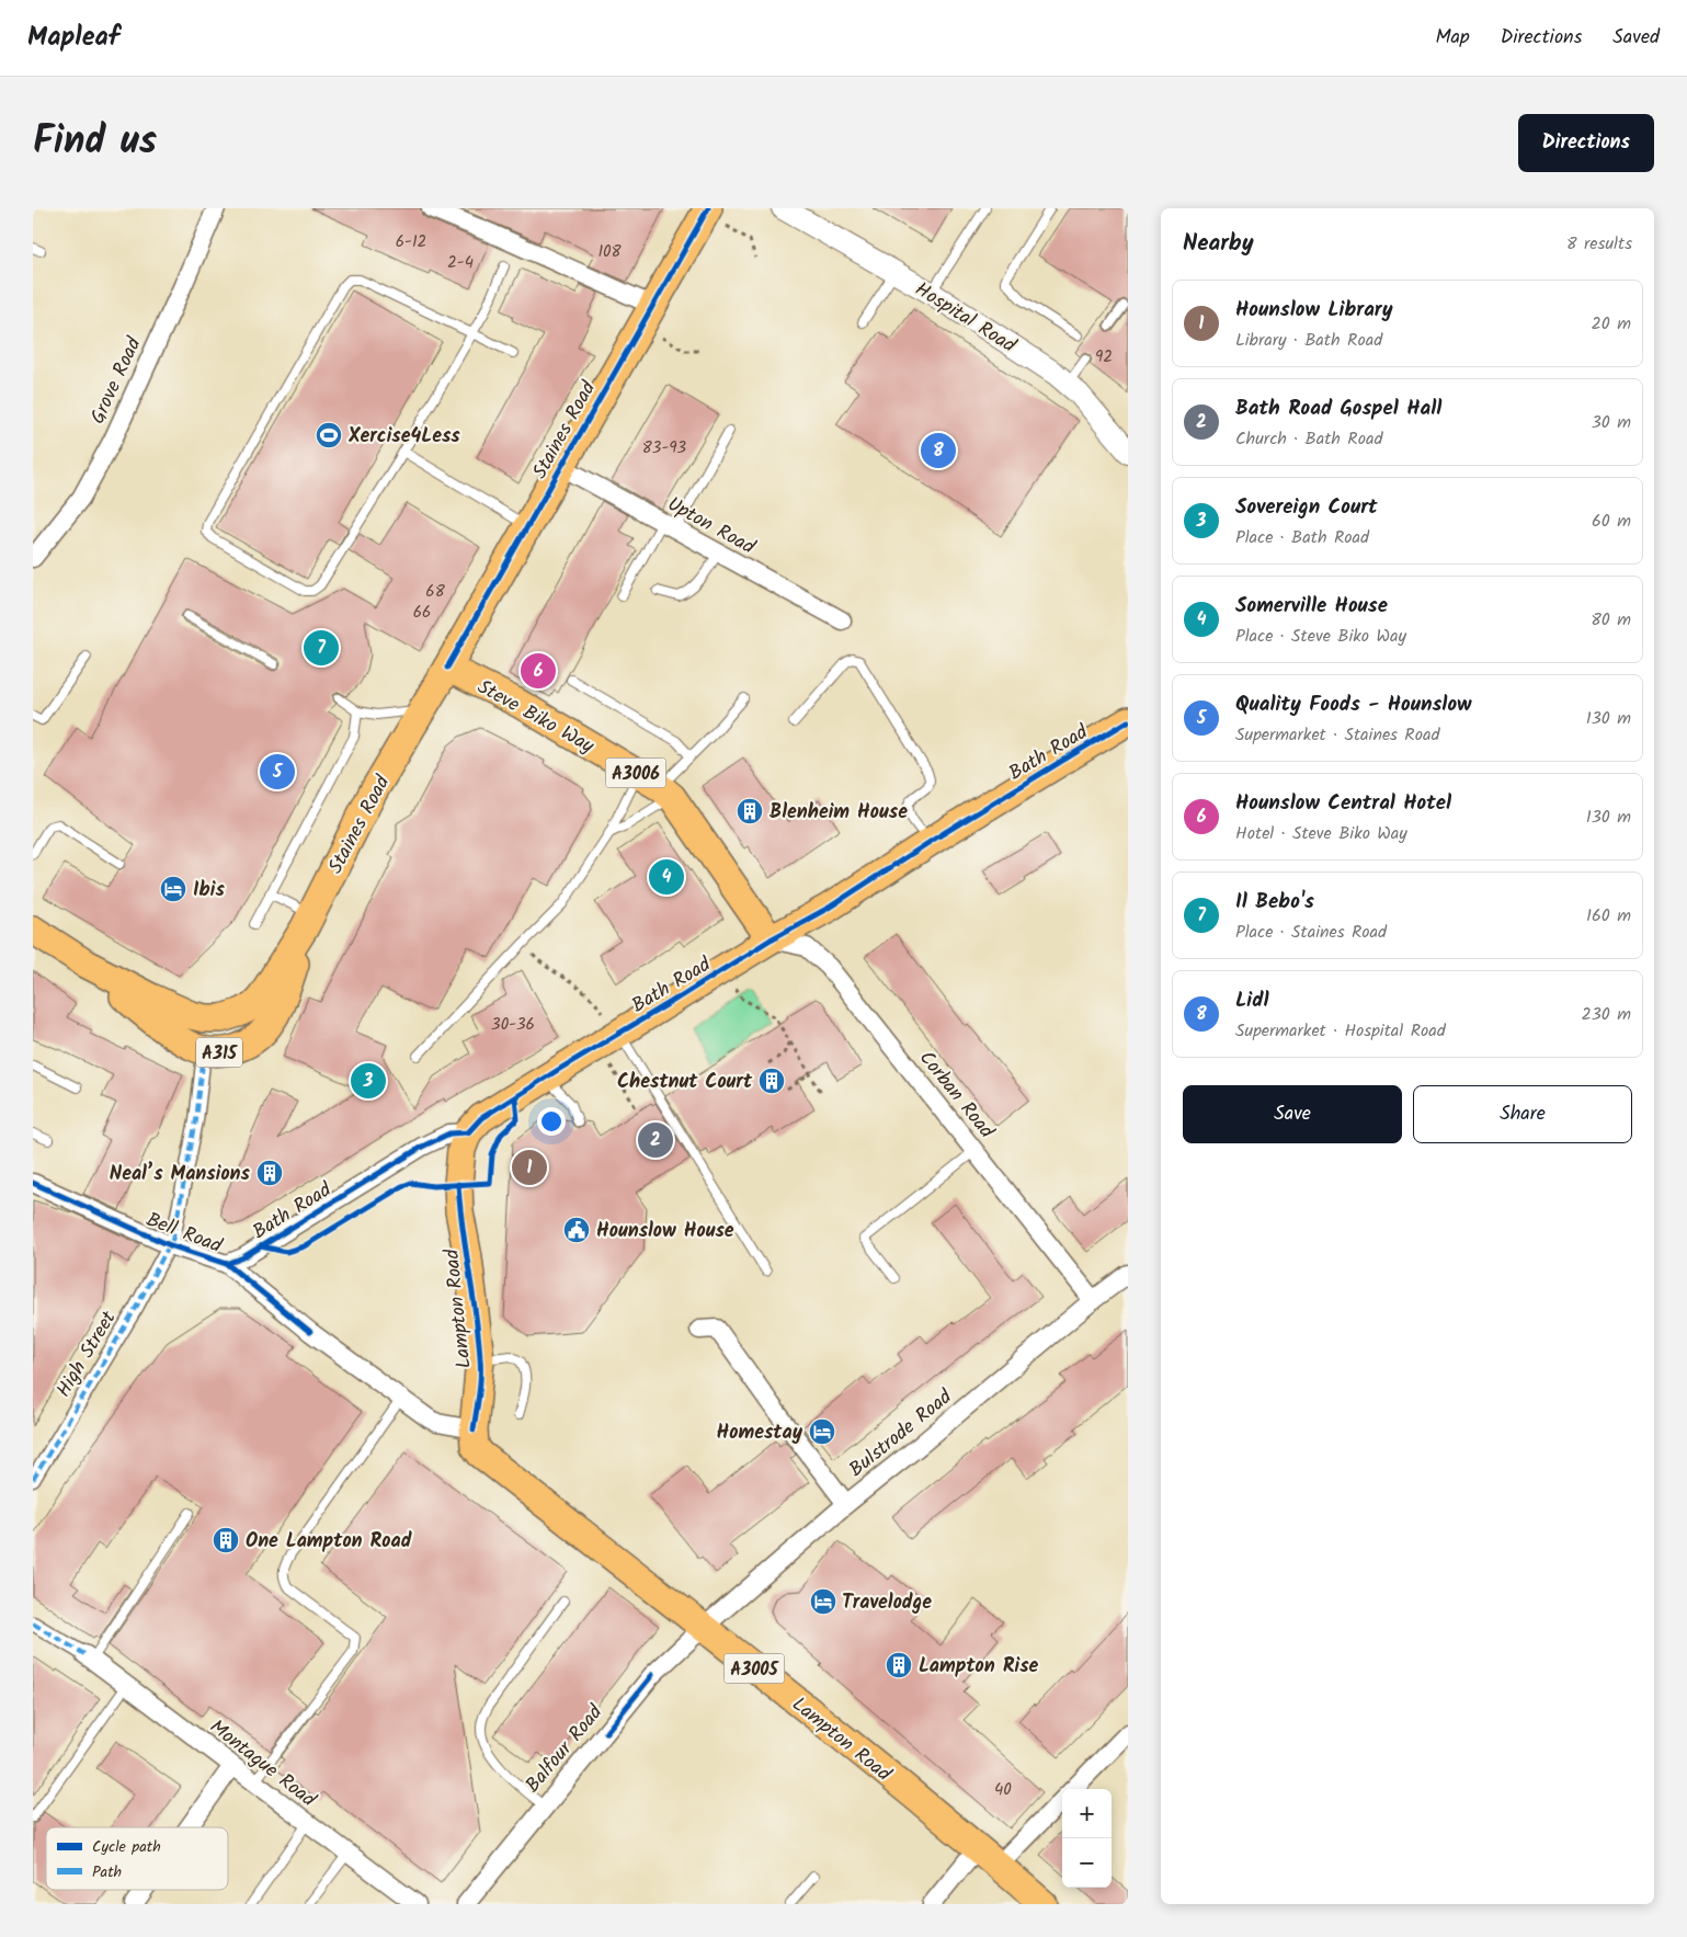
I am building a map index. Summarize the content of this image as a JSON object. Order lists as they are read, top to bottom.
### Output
{
  "streets": {
    "main road": [
      "Staines Road",
      "Steve Biko Way",
      "Bath Road",
      "A3006",
      "A315",
      "Lampton Road",
      "A3005"
    ],
    "street": [
      "Hospital Road",
      "Grove Road",
      "Upton Road",
      "Corban Road",
      "Bell Road",
      "High Street",
      "Bulstrode Road",
      "Balfour Road",
      "Montague Road"
    ]
  },
  "crossings": [
    ["Staines Road", "Upton Road"],
    ["Staines Road", "Steve Biko Way"],
    ["Steve Biko Way", "Bath Road"],
    ["Steve Biko Way", "Corban Road"],
    ["Bath Road", "Corban Road"],
    ["Bath Road", "Bell Road"],
    ["Bath Road", "Lampton Road"],
    ["Corban Road", "Bulstrode Road"],
    ["Bell Road", "Lampton Road"],
    ["Bell Road", "High Street"],
    ["Lampton Road", "Bulstrode Road"],
    ["Lampton Road", "Balfour Road"],
    ["Bulstrode Road", "Balfour Road"]
  ],
  "places": {
    "sports": ["Xercise4Less"],
    "building": [
      "Blenheim House",
      "Chestnut Court",
      "Neal’s Mansions",
      "One Lampton Road",
      "Lampton Rise"
    ],
    "hotel": ["Ibis", "Homestay", "Travelodge"],
    "public building": ["Hounslow House"]
  },
  "house_numbers": [
    "6-12",
    "108",
    "2-4",
    "92",
    "83-93",
    "68",
    "66",
    "30-36",
    "40"
  ],
  "legend": ["Cycle path", "Path"],
  "page": {
    "header": "Mapleaf",
    "nav": ["Map", "Directions", "Saved"],
    "title": "Find us",
    "buttons": [
      "Directions",
      ["Save", "Share"]
    ],
    "heading": ["Nearby", "8 results"],
    "list": [
      {
        "mark": "1",
        "name": "Hounslow Library",
        "note": "Library · Bath Road",
        "value": "20 m"
      },
      {
        "mark": "2",
        "name": "Bath Road Gospel Hall",
        "note": "Church · Bath Road",
        "value": "30 m"
      },
      {
        "mark": "3",
        "name": "Sovereign Court",
        "note": "Place · Bath Road",
        "value": "60 m"
      },
      {
        "mark": "4",
        "name": "Somerville House",
        "note": "Place · Steve Biko Way",
        "value": "80 m"
      },
      {
        "mark": "5",
        "name": "Quality Foods - Hounslow",
        "note": "Supermarket · Staines Road",
        "value": "130 m"
      },
      {
        "mark": "6",
        "name": "Hounslow Central Hotel",
        "note": "Hotel · Steve Biko Way",
        "value": "130 m"
      },
      {
        "mark": "7",
        "name": "Il Bebo's",
        "note": "Place · Staines Road",
        "value": "160 m"
      },
      {
        "mark": "8",
        "name": "Lidl",
        "note": "Supermarket · Hospital Road",
        "value": "230 m"
      }
    ],
    "pins": [
      "8",
      "7",
      "6",
      "5",
      "4",
      "3",
      "2",
      "1"
    ],
    "map_buttons": ["+", "−"]
  }
}
